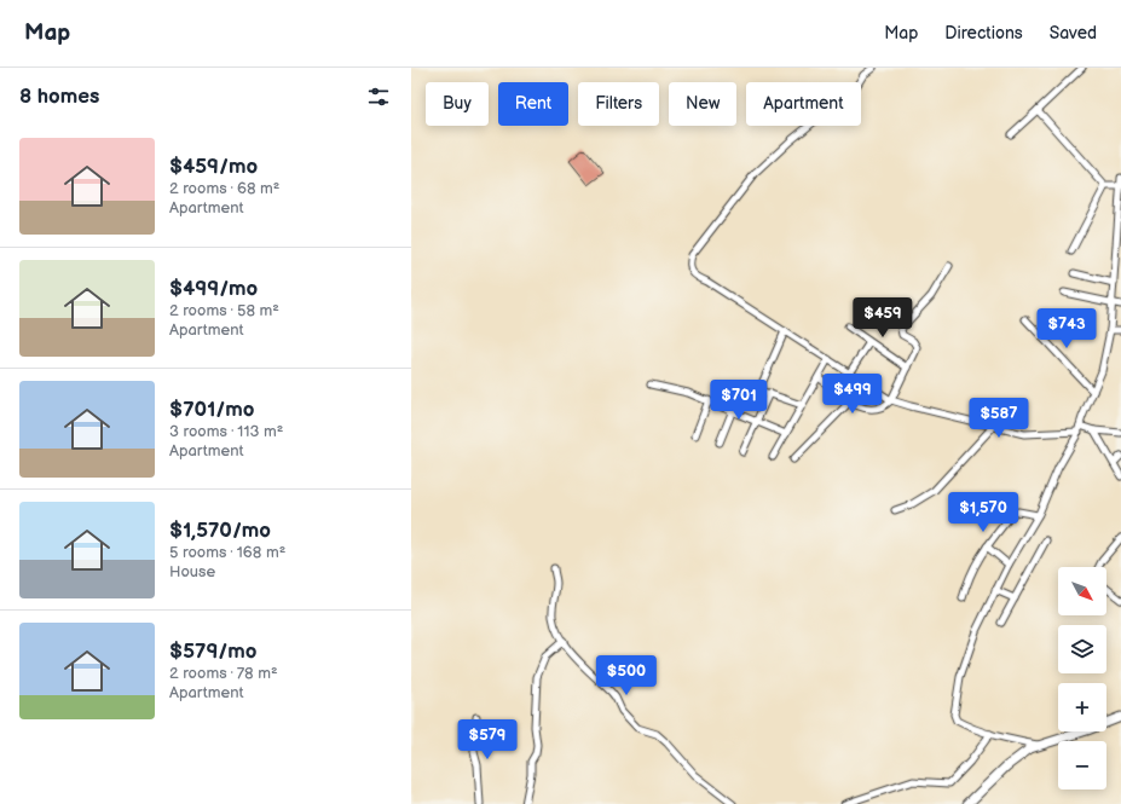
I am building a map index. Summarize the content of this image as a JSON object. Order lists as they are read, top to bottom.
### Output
{
  "north": "bottom right",
  "page": {
    "header": "Map",
    "nav": ["Map", "Directions", "Saved"],
    "heading": "8 homes",
    "chip": [
      "Buy",
      "Rent",
      "Filters",
      "New",
      "Apartment"
    ],
    "list": [
      {
        "name": "$459/mo",
        "note": "2 rooms · 68 m² · Apartment"
      },
      {
        "name": "$499/mo",
        "note": "2 rooms · 58 m² · Apartment"
      },
      {
        "name": "$701/mo",
        "note": "3 rooms · 113 m² · Apartment"
      },
      {
        "name": "$1,570/mo",
        "note": "5 rooms · 168 m² · House"
      },
      {
        "name": "$579/mo",
        "note": "2 rooms · 78 m² · Apartment"
      }
    ],
    "price": [
      "$459",
      "$743",
      "$499",
      "$701",
      "$587",
      "$1,570",
      "$500",
      "$579"
    ],
    "map_buttons": ["+", "−"]
  }
}
